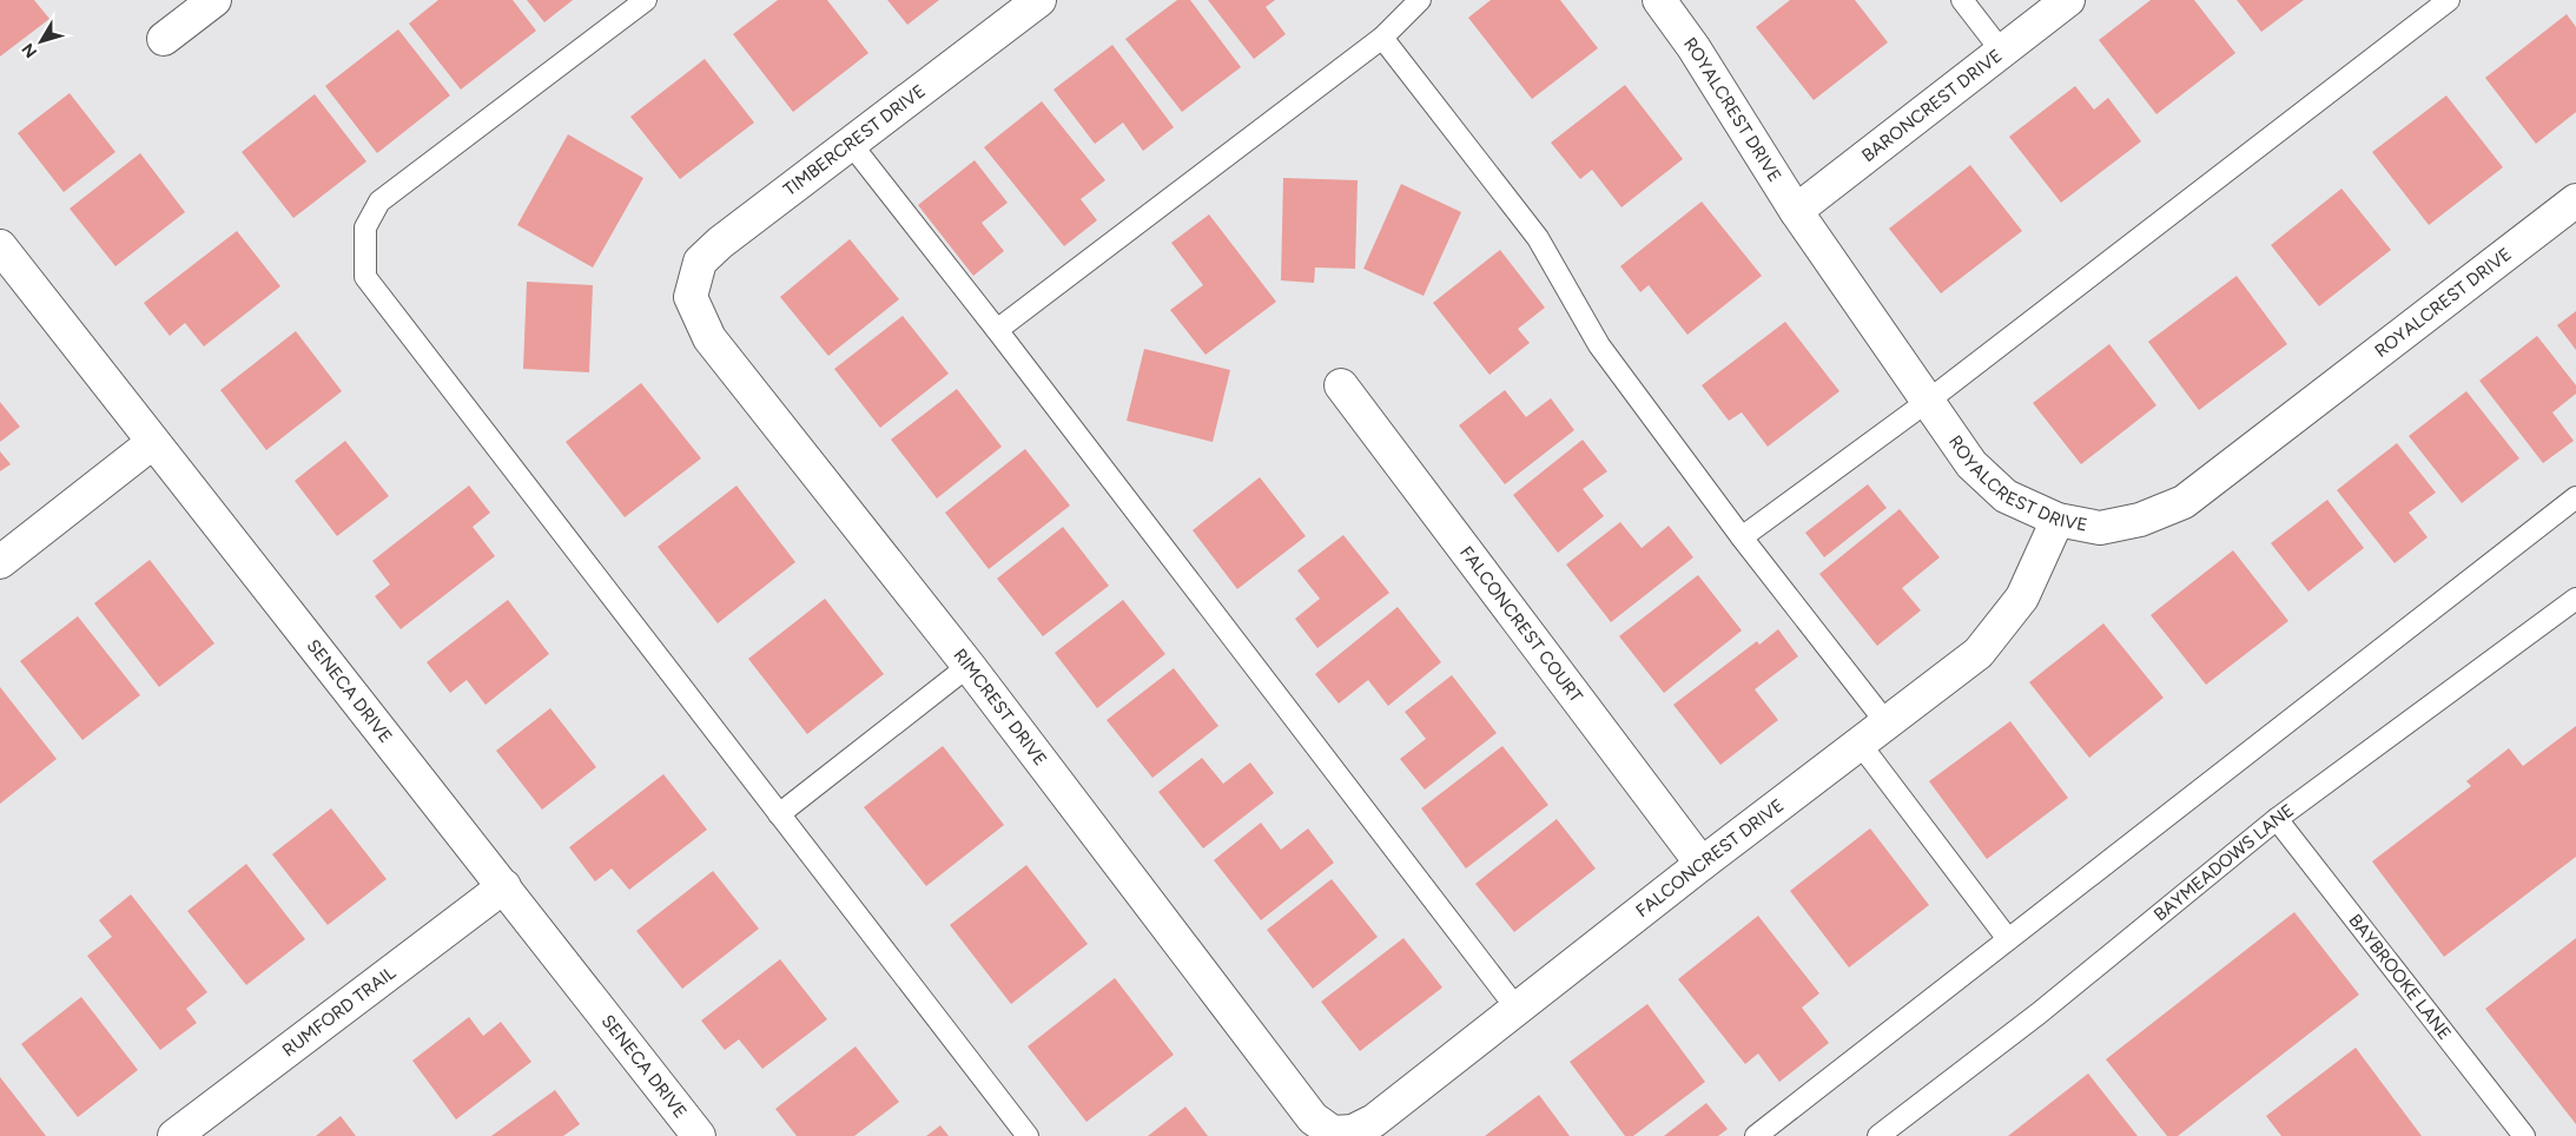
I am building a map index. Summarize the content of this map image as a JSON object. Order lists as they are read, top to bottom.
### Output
{
  "streets": {
    "street": [
      "BARONCREST DRIVE",
      "ROYALCREST DRIVE",
      "TIMBERCREST DRIVE",
      "FALCONCREST COURT",
      "SENECA DRIVE",
      "RIMCREST DRIVE",
      "FALCONCREST DRIVE",
      "RUMFORD TRAIL"
    ],
    "lane": ["BAYMEADOWS LANE", "BAYBROOKE LANE"]
  },
  "crossings": [
    ["BARONCREST DRIVE", "ROYALCREST DRIVE"],
    ["ROYALCREST DRIVE", "FALCONCREST DRIVE"],
    ["TIMBERCREST DRIVE", "RIMCREST DRIVE"],
    ["FALCONCREST COURT", "FALCONCREST DRIVE"],
    ["SENECA DRIVE", "RUMFORD TRAIL"],
    ["RIMCREST DRIVE", "FALCONCREST DRIVE"],
    ["BAYMEADOWS LANE", "BAYBROOKE LANE"]
  ],
  "north": "bottom left"
}
